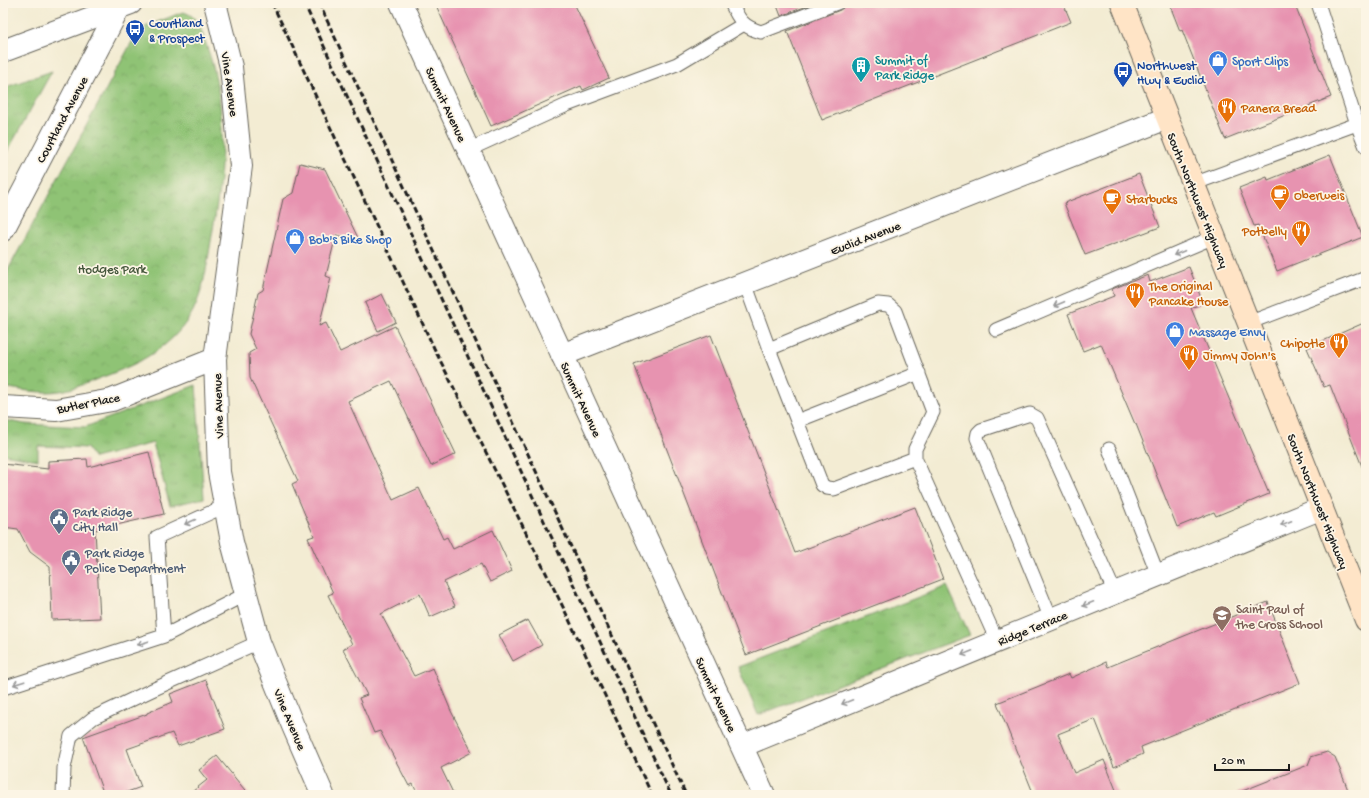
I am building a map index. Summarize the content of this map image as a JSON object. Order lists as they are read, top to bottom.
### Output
{
  "streets": {
    "main road": ["South Northwest Highway"],
    "street": [
      "Vine Avenue",
      "Summit Avenue",
      "Courtland Avenue",
      "Euclid Avenue",
      "Butler Place",
      "Ridge Terrace"
    ]
  },
  "crossings": [
    ["Vine Avenue", "Butler Place"],
    ["Summit Avenue", "Euclid Avenue"],
    ["Summit Avenue", "Ridge Terrace"],
    ["South Northwest Highway", "Euclid Avenue"],
    ["South Northwest Highway", "Ridge Terrace"]
  ],
  "one_way": ["Ridge Terrace"],
  "parks": ["Hodges Park"],
  "places": {
    "bus stop": ["Courtland & Prospect", "Northwest Hwy & Euclid"],
    "shop": ["Sport Clips", "Bob's Bike Shop", "Massage Envy"],
    "building": ["Summit of Park Ridge"],
    "restaurant": [
      "Panera Bread",
      "Potbelly",
      "The Original Pancake House",
      "Chipotle",
      "Jimmy John's"
    ],
    "cafe": ["Oberweis", "Starbucks"],
    "public building": ["Park Ridge City Hall", "Park Ridge Police Department"],
    "school or university": ["Saint Paul of the Cross School"]
  },
  "scale_bar": "20 m"
}
